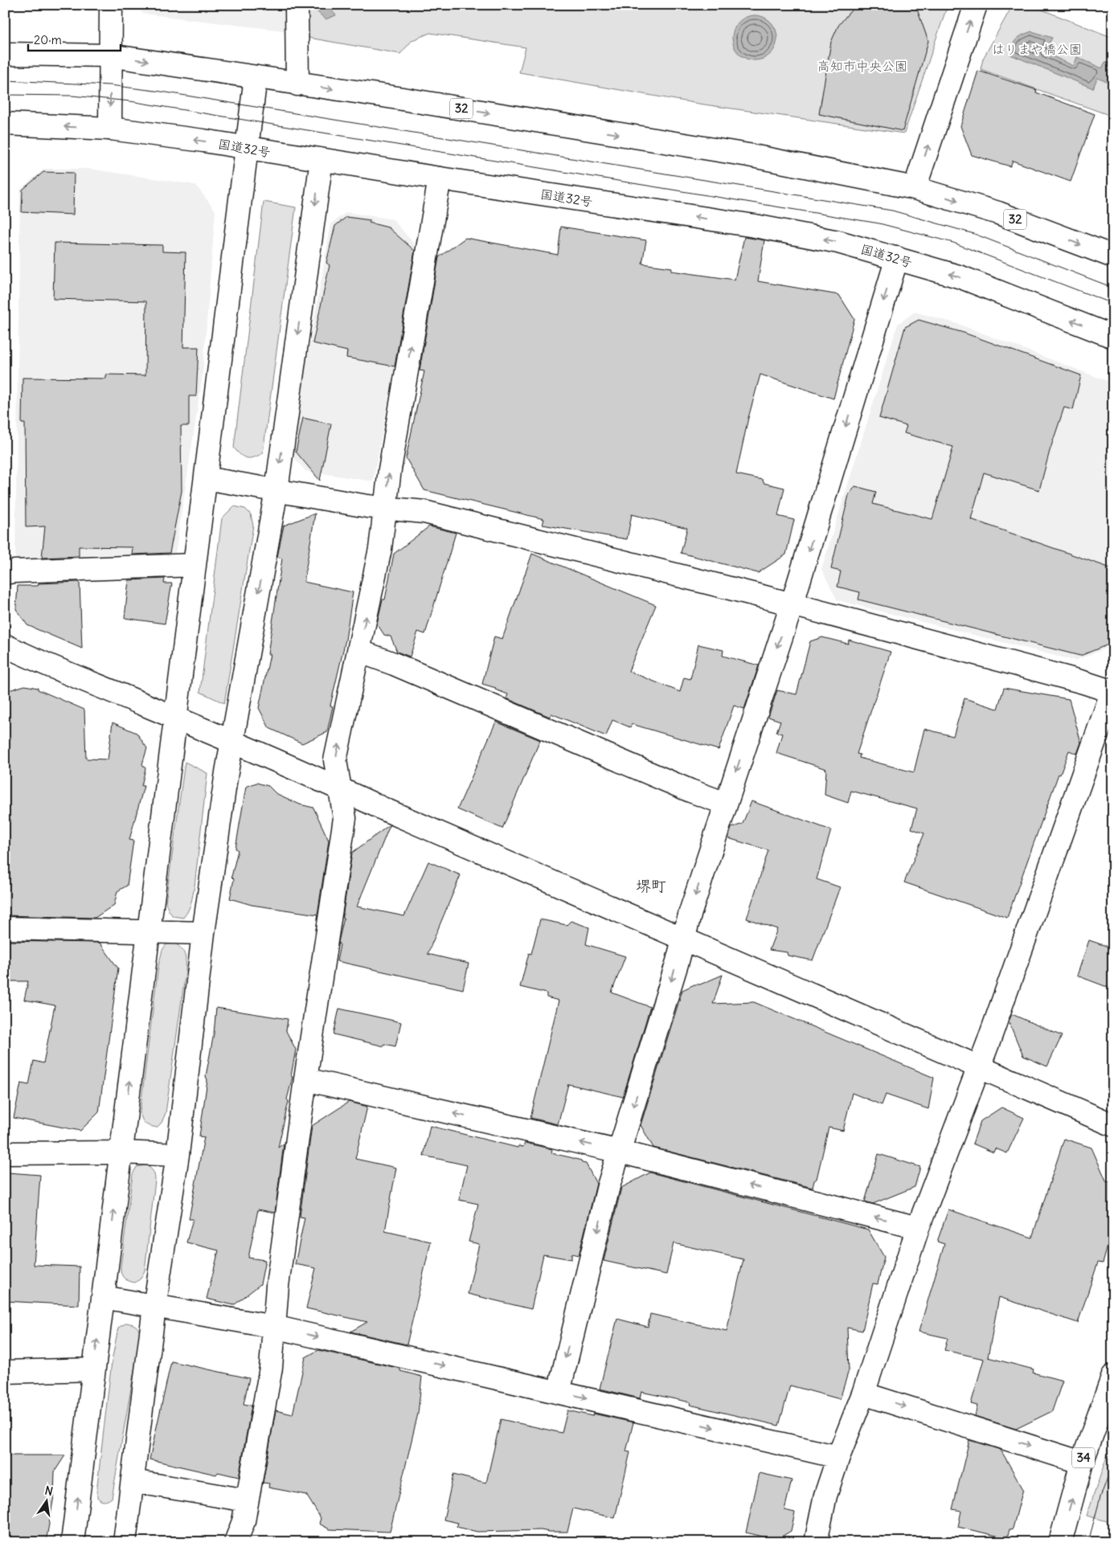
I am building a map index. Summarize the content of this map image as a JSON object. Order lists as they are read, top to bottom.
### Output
{
  "streets": {
    "main road": ["32", "国道32号", "34"]
  },
  "districts": ["堺町"],
  "parks": ["はりまや橋公園", "高知市中央公園"],
  "scale_bar": "20 m",
  "north": "top"
}
